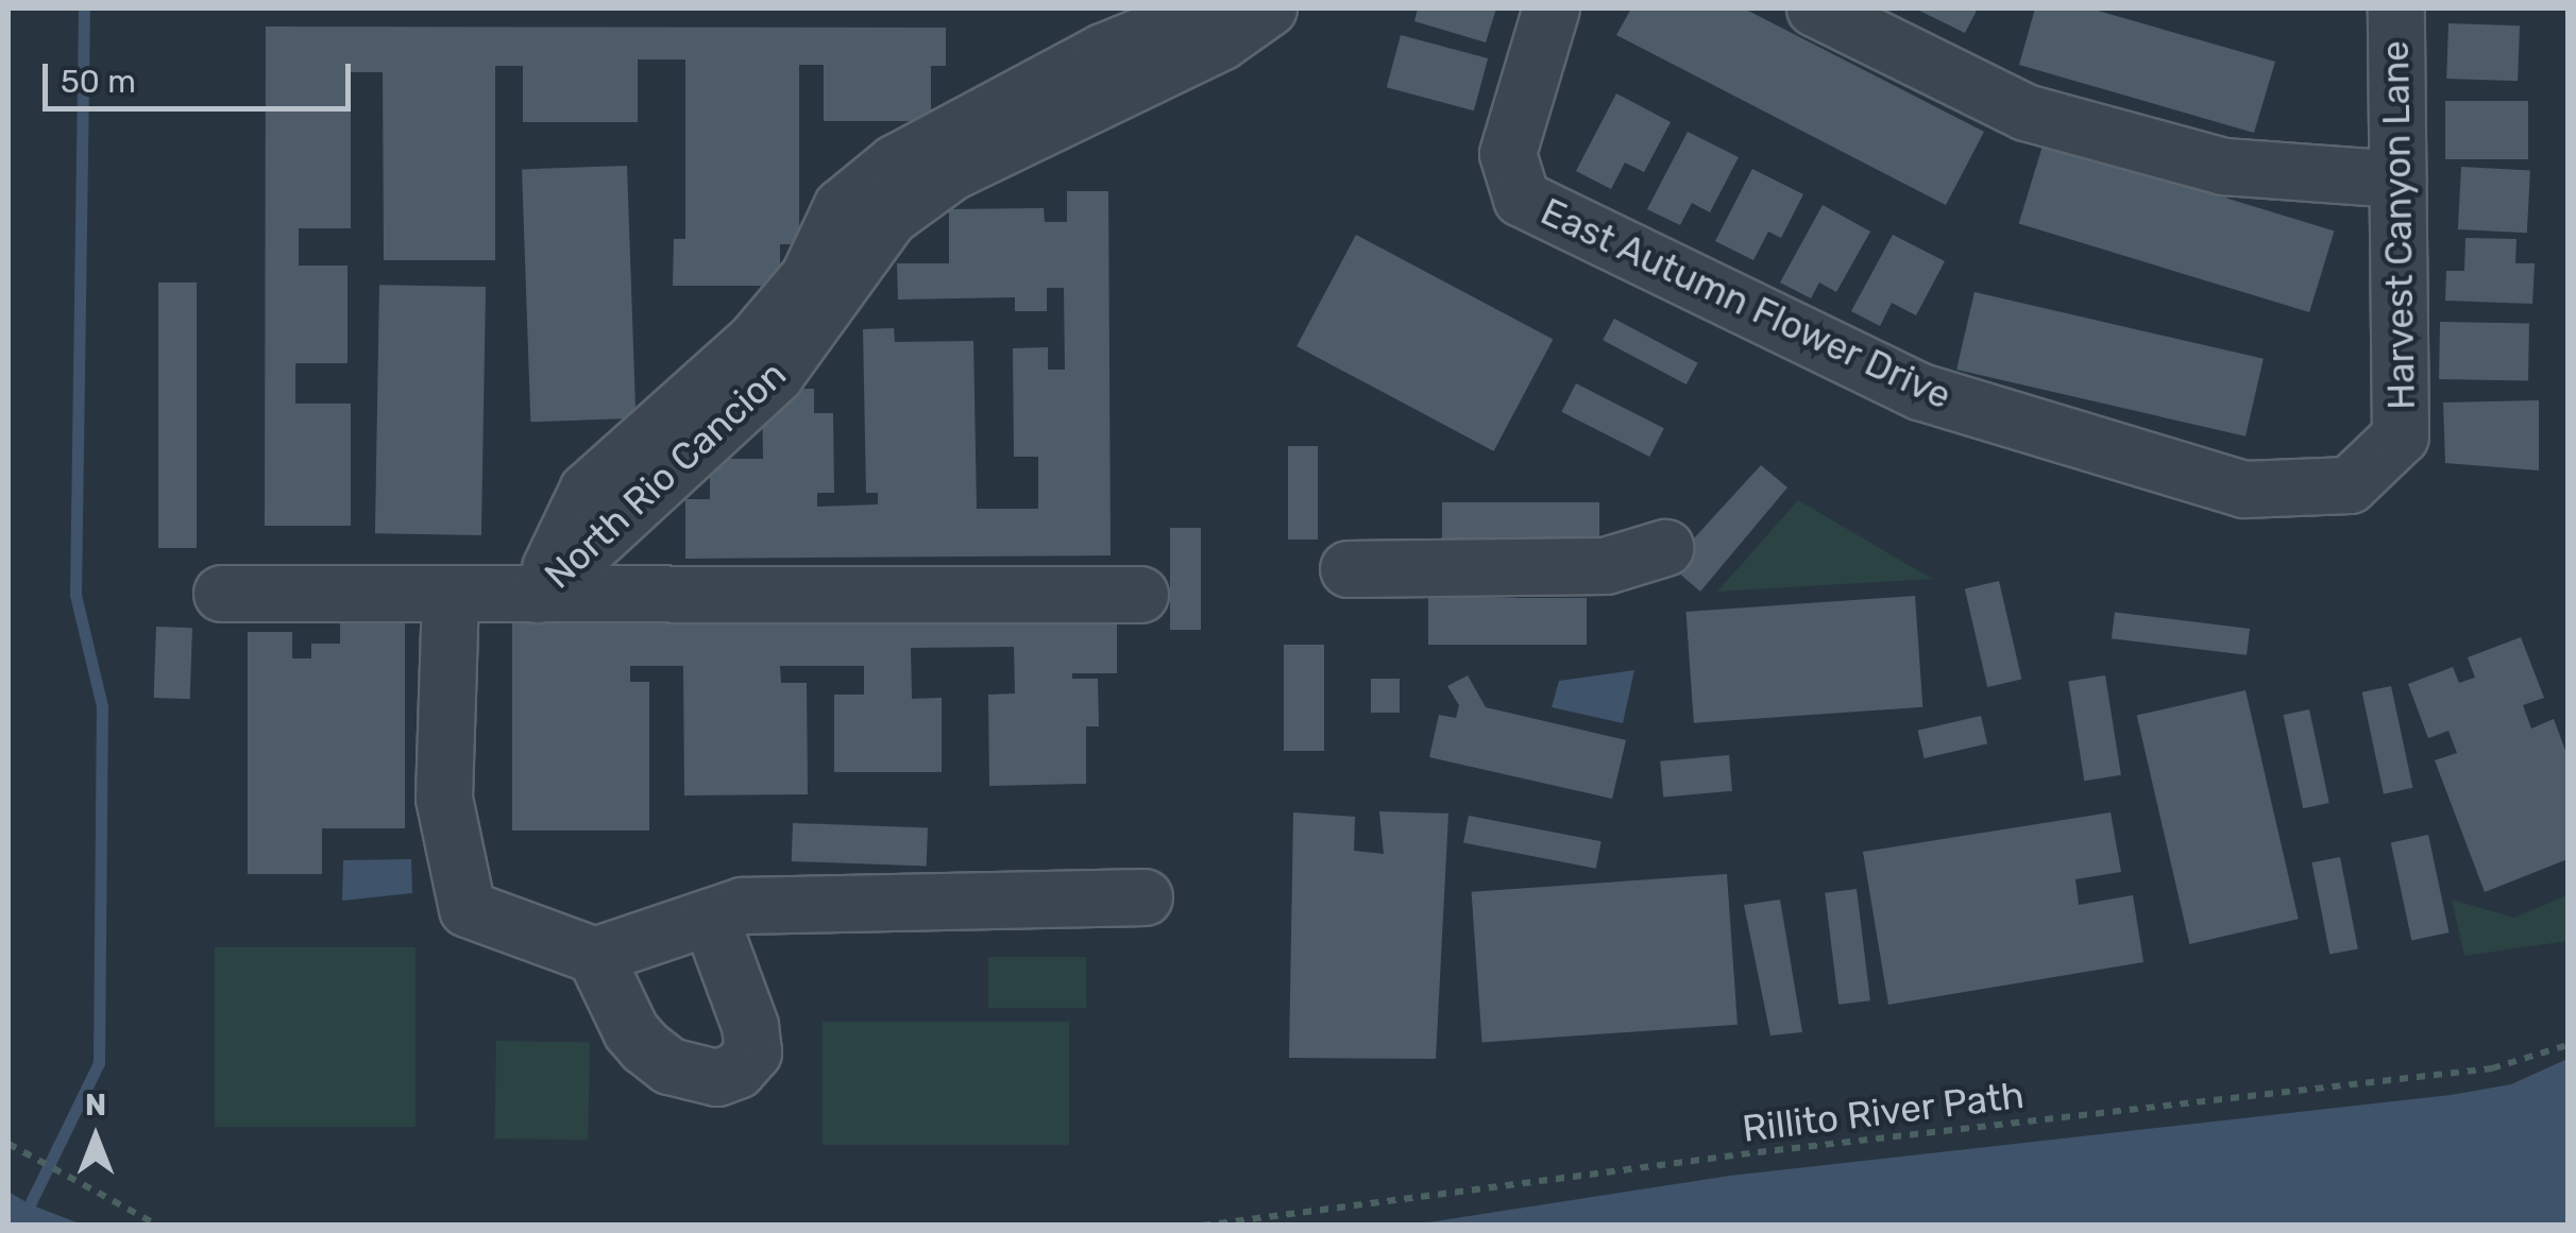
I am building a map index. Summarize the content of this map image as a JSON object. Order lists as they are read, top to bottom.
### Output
{
  "streets": {
    "street": ["Harvest Canyon Lane", "East Autumn Flower Drive", "North Rio Cancion"],
    "path": ["Rillito River Path"]
  },
  "crossings": [
    ["Harvest Canyon Lane", "East Autumn Flower Drive"]
  ],
  "scale_bar": "50 m",
  "north": "top"
}
